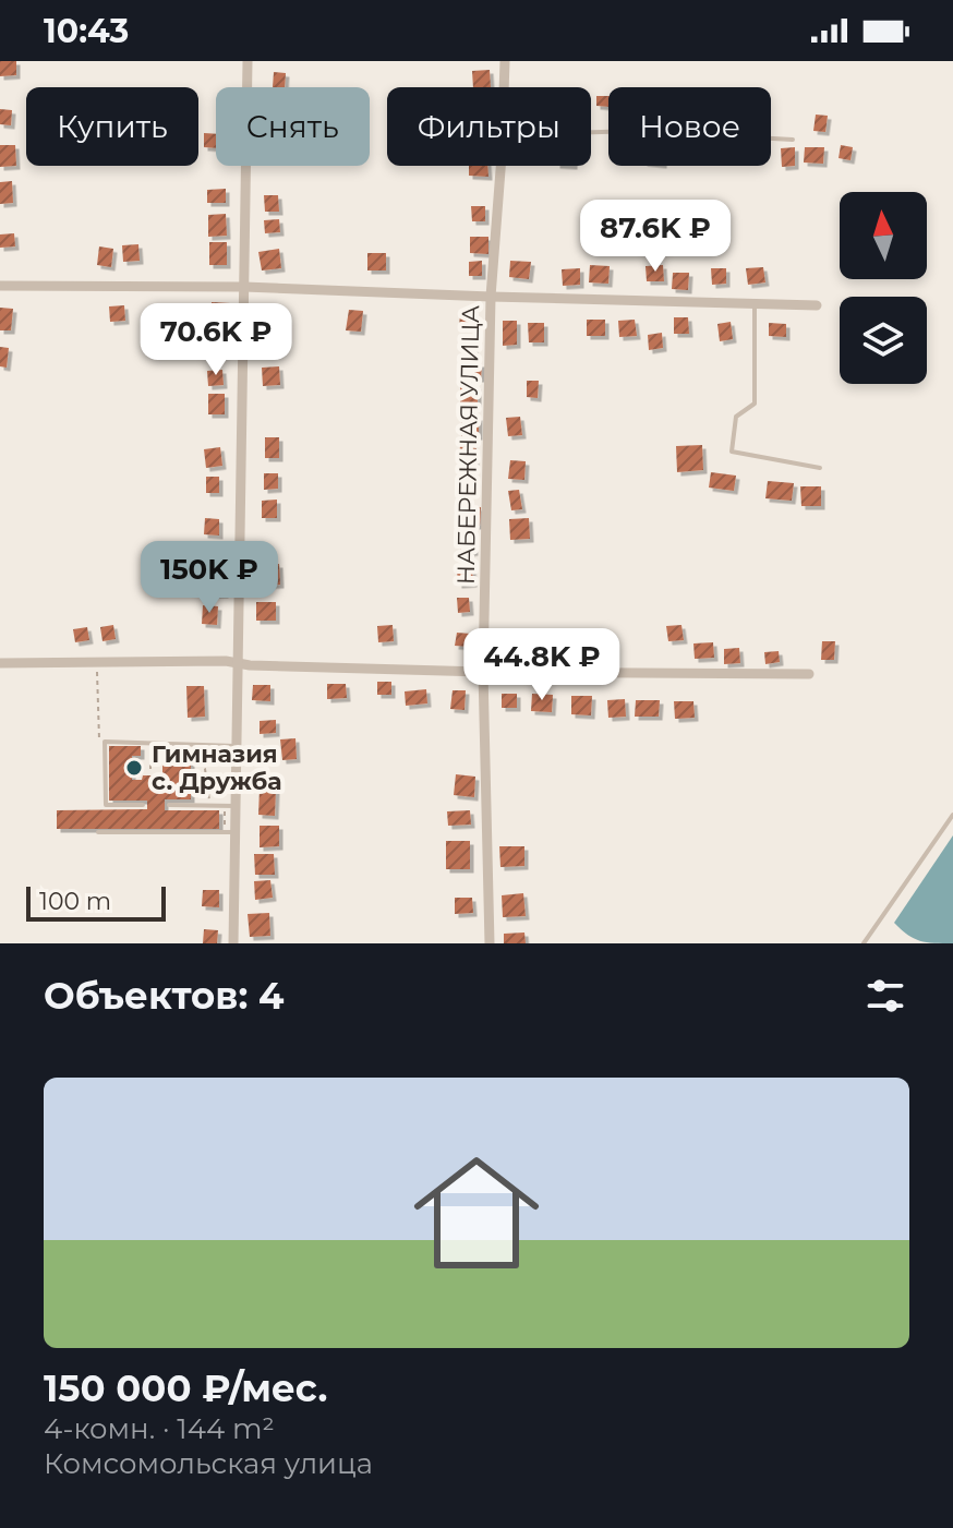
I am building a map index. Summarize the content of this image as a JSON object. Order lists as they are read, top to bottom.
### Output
{
  "streets": {
    "street": ["НАБЕРЕЖНАЯ УЛИЦА"]
  },
  "places": ["Гимназия с. Дружба"],
  "scale_bar": "100 m",
  "north": "top",
  "page": {
    "status": "10:43",
    "chip": [
      "Купить",
      "Снять",
      "Фильтры",
      "Новое"
    ],
    "price": [
      "87.6K ₽",
      "70.6K ₽",
      "150K ₽",
      "44.8K ₽"
    ],
    "scale": "100 m",
    "heading": "Объектов: 4",
    "list": [
      {
        "name": "150 000 ₽/мес.",
        "note": "4-комн. · 144 m² · Комсомольская улица"
      }
    ]
  }
}
